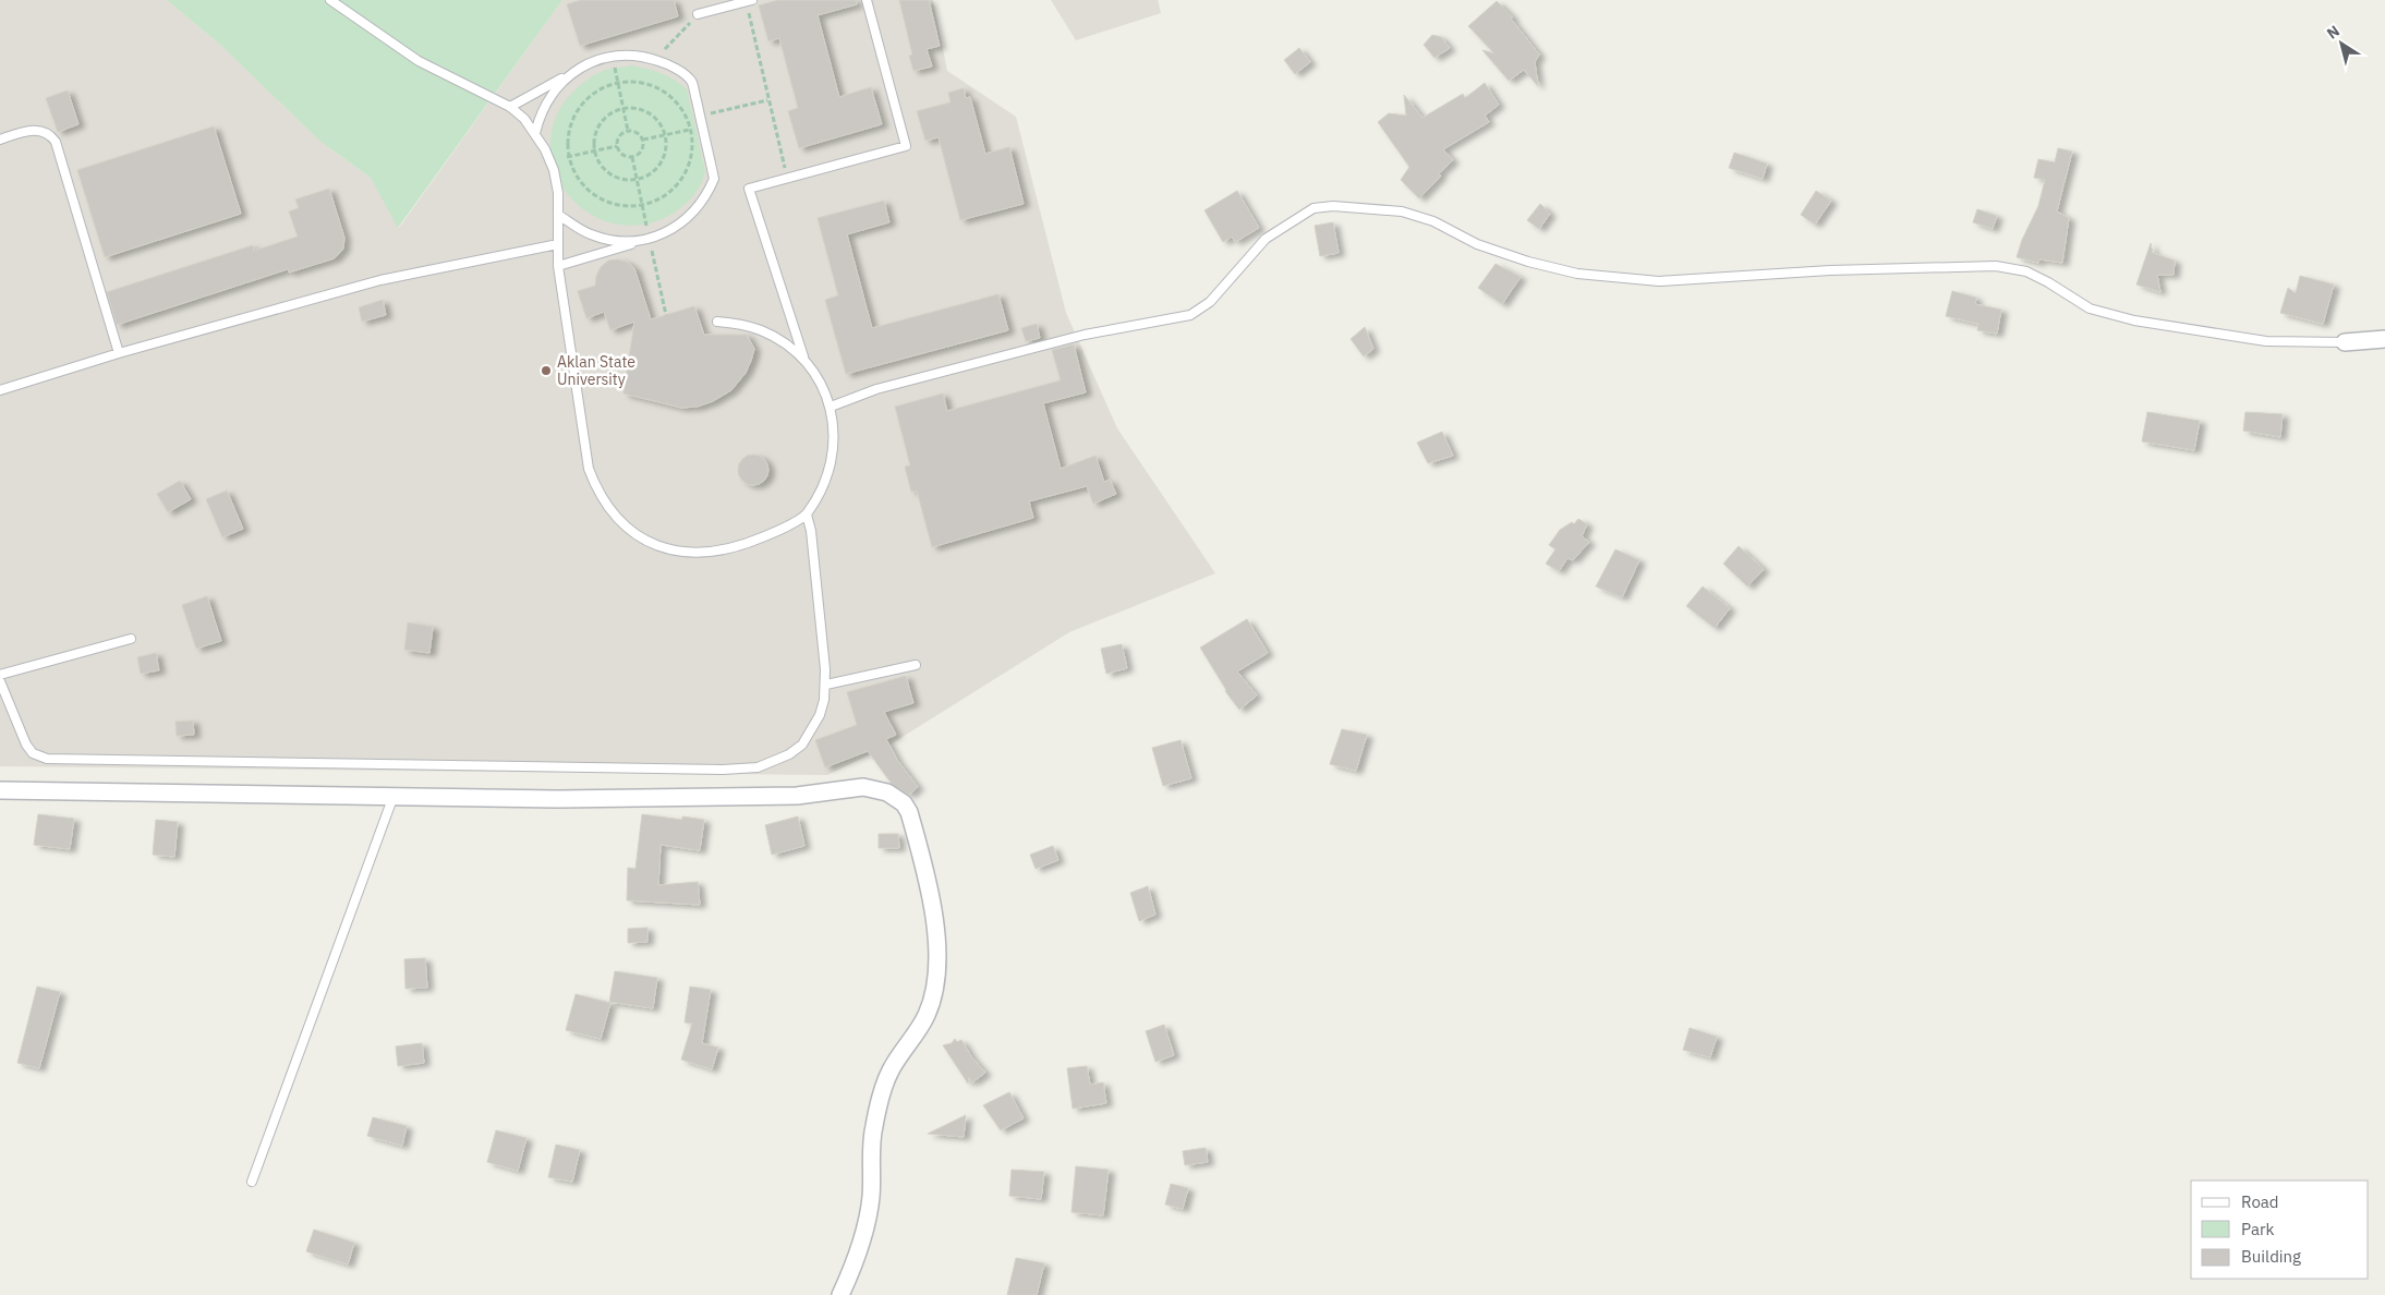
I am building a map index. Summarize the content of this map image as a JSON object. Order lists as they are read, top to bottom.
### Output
{
  "places": ["Aklan State University"],
  "legend": ["Road", "Park", "Building"],
  "north": "top left"
}
